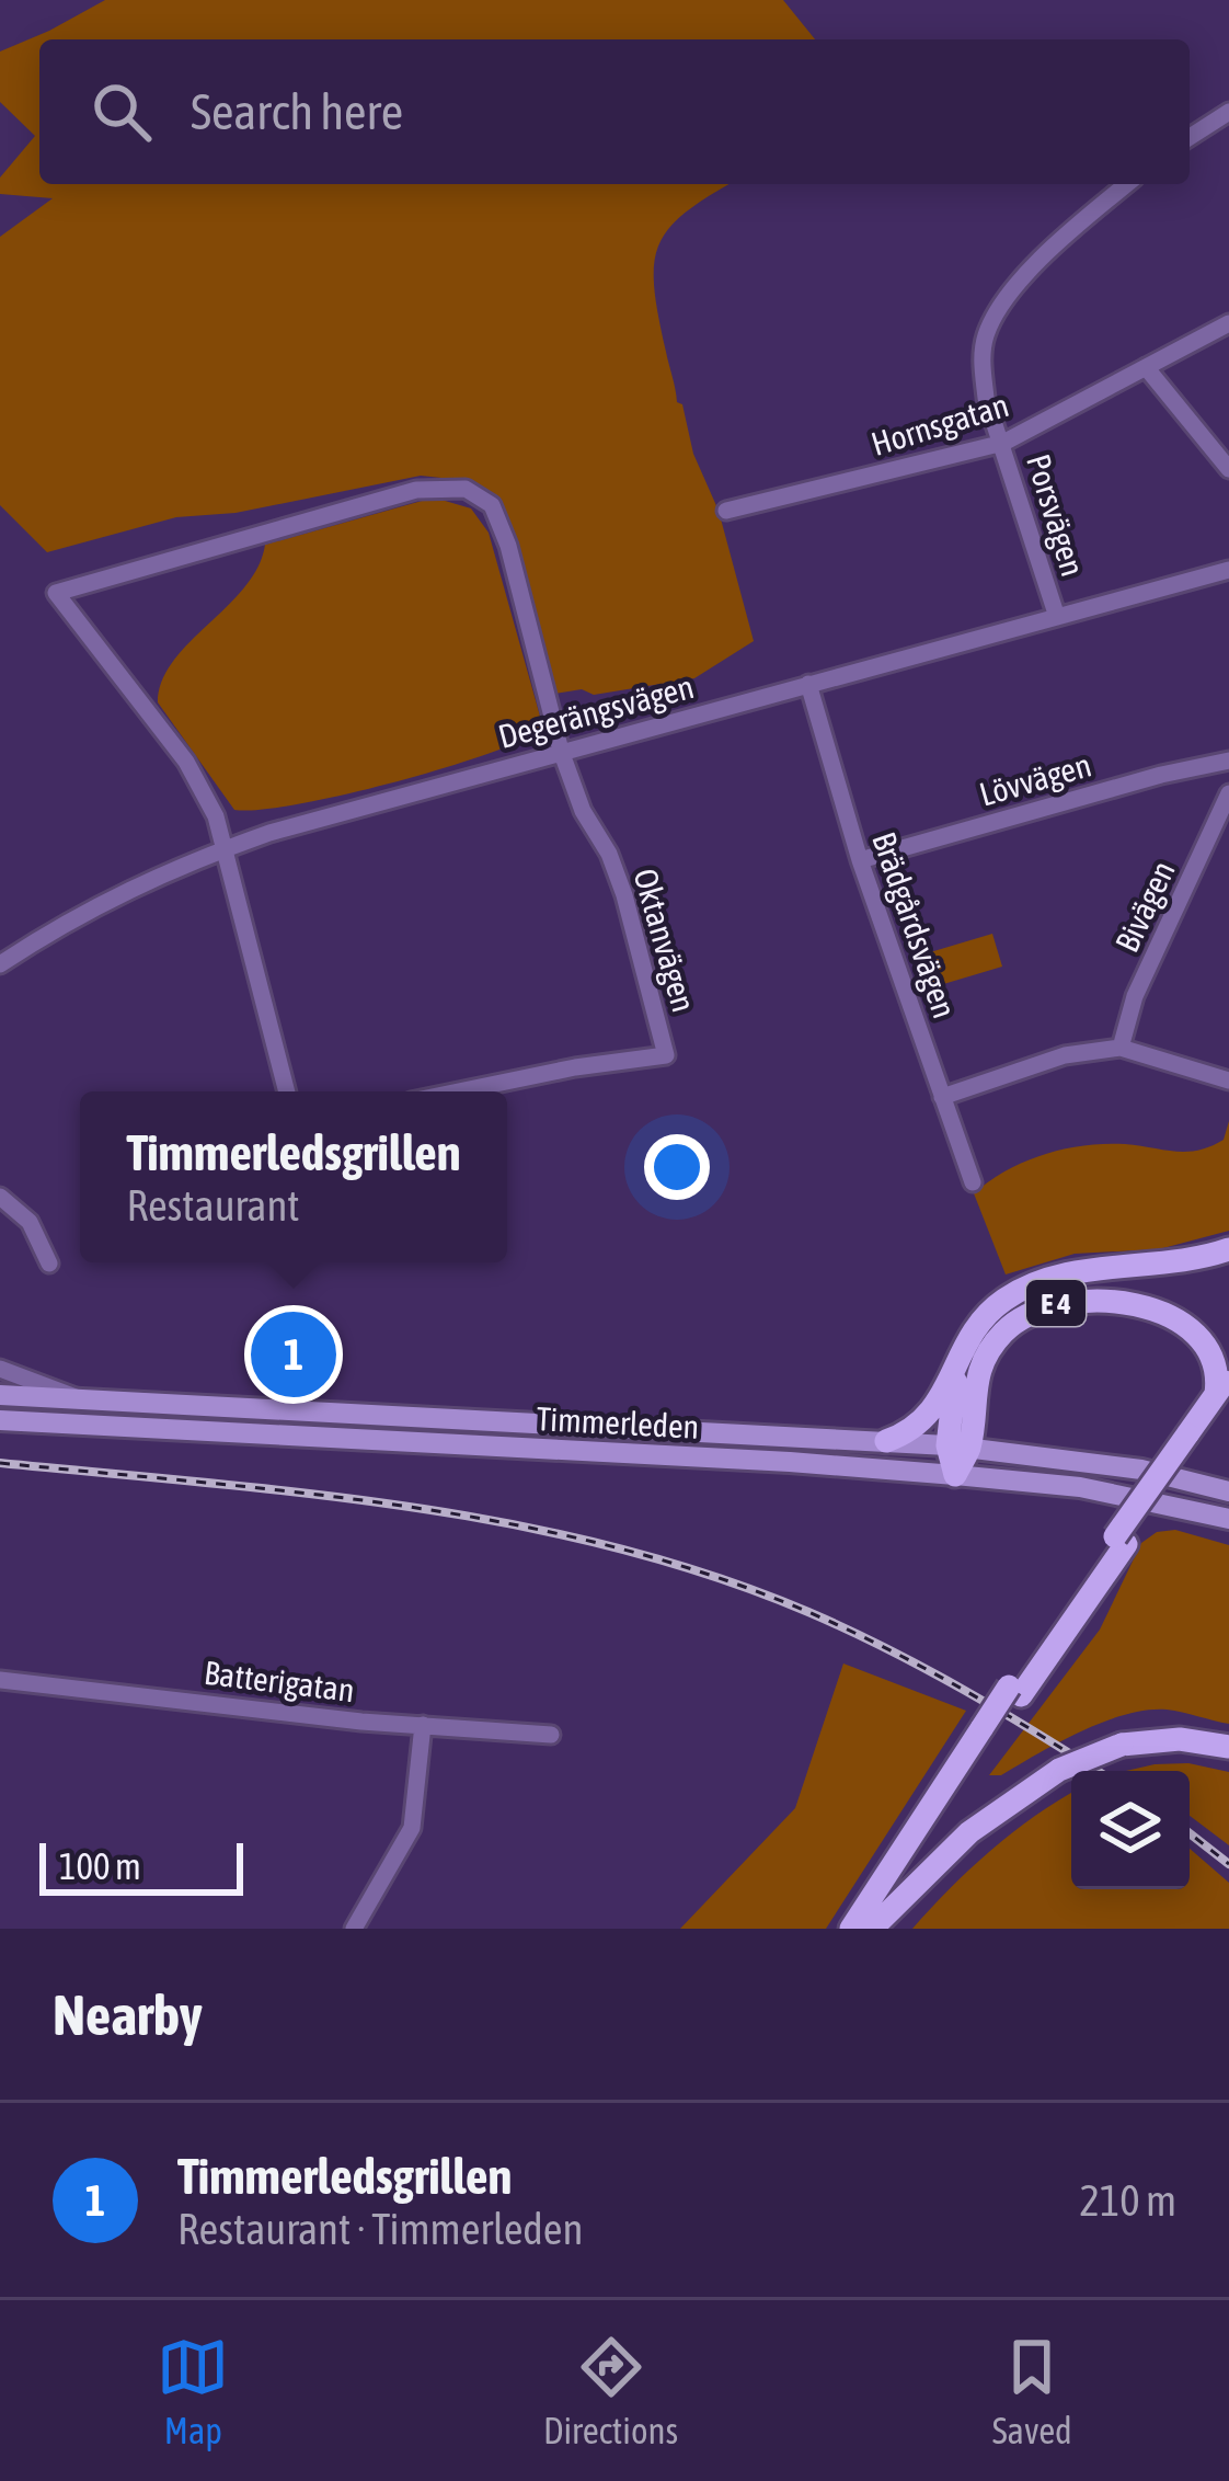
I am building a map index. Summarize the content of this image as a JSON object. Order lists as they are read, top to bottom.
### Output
{
  "streets": {
    "highway": ["E 4"],
    "main road": ["Timmerleden"],
    "street": [
      "Hornsgatan",
      "Porsvägen",
      "Degerängsvägen",
      "Lövvägen",
      "Bivägen",
      "Brädgårdsvägen",
      "Oktanvägen",
      "Batterigatan"
    ]
  },
  "crossings": [
    ["Hornsgatan", "Porsvägen"],
    ["Porsvägen", "Degerängsvägen"],
    ["Degerängsvägen", "Brädgårdsvägen"],
    ["Degerängsvägen", "Oktanvägen"],
    ["Lövvägen", "Brädgårdsvägen"],
    ["E 4", "Timmerleden"]
  ],
  "scale_bar": "100 m",
  "page": {
    "search": "Search here",
    "popup": ["Timmerledsgrillen", "Restaurant"],
    "pins": "1",
    "scale": "100 m",
    "heading": "Nearby",
    "list": [
      {
        "mark": "1",
        "name": "Timmerledsgrillen",
        "note": "Restaurant · Timmerleden",
        "value": "210 m"
      }
    ],
    "nav": ["Map", "Directions", "Saved"]
  }
}
